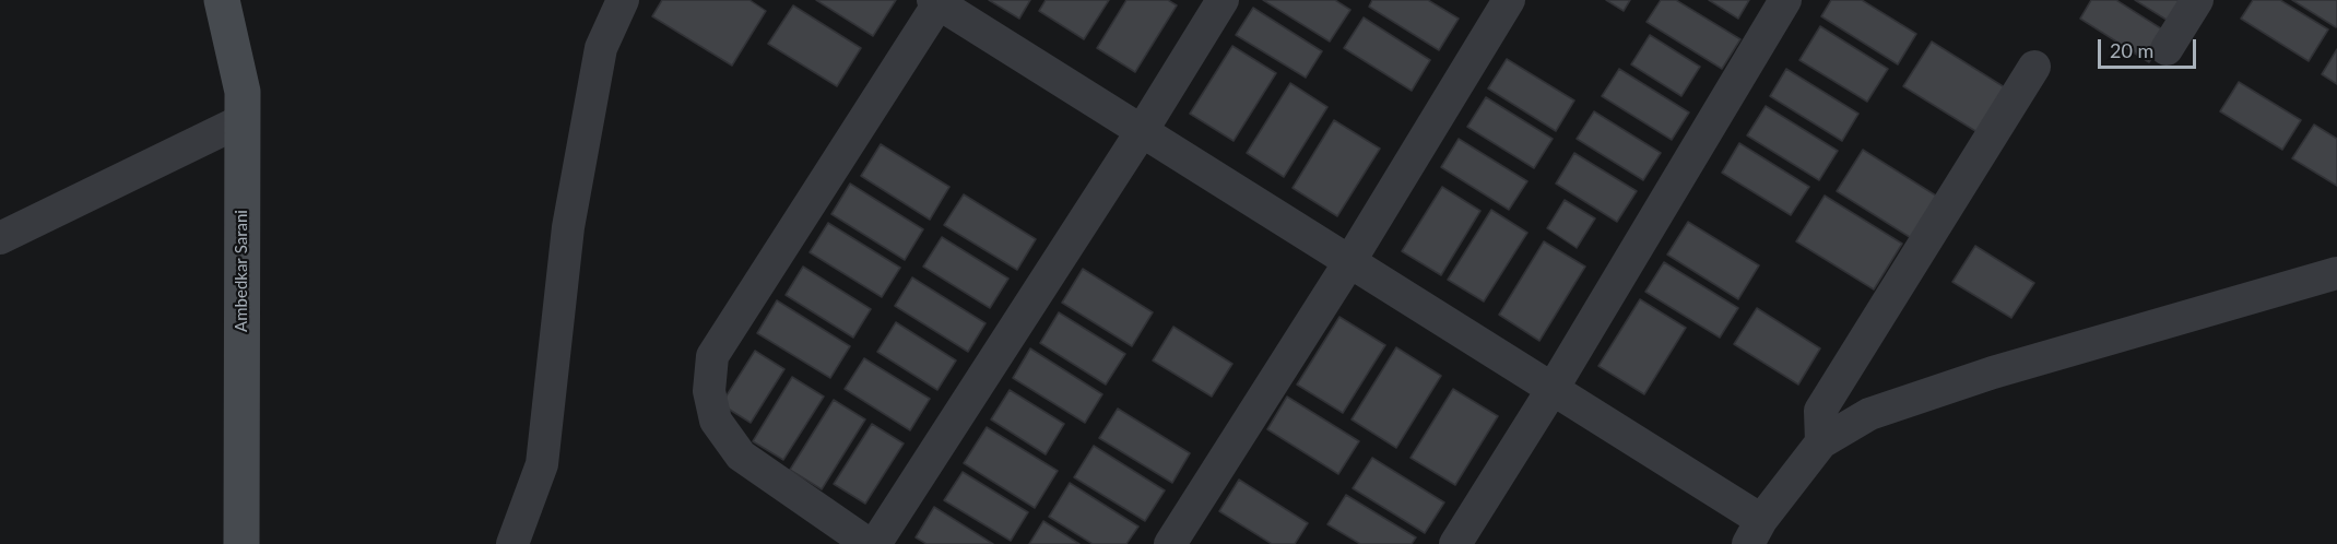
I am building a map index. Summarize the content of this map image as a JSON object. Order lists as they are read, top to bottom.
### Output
{
  "streets": {
    "street": ["Ambedkar Sarani"]
  },
  "scale_bar": "20 m"
}
